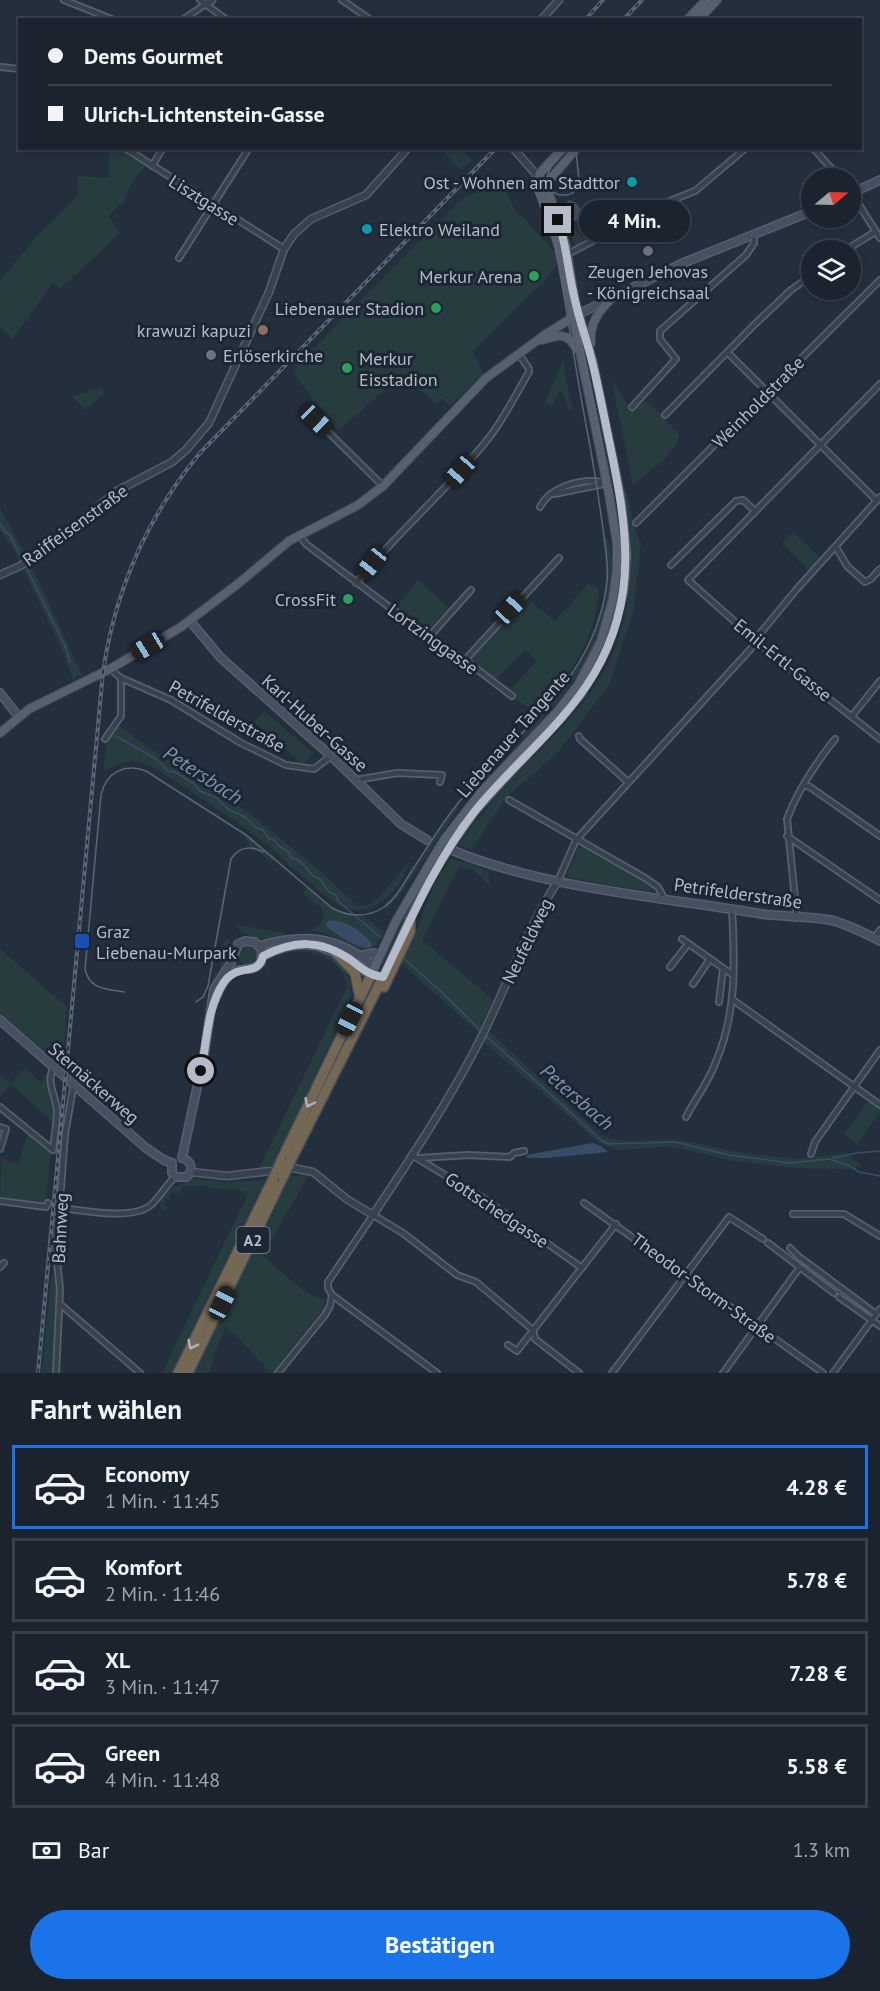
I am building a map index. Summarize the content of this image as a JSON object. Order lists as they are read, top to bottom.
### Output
{
  "streets": {
    "highway": ["A2"],
    "main road": [
      "Petrifelderstraße",
      "Karl-Huber-Gasse",
      "Liebenauer Tangente",
      "Sternäckerweg"
    ],
    "street": [
      "Lisztgasse",
      "Weinholdstraße",
      "Raiffeisenstraße",
      "Lortzinggasse",
      "Emil-Ertl-Gasse",
      "Neufeldweg",
      "Gottschedgasse",
      "Bahnweg",
      "Theodor-Storm-Straße"
    ]
  },
  "crossings": [
    ["Lisztgasse", "Raiffeisenstraße"],
    ["Emil-Ertl-Gasse", "Neufeldweg"],
    ["Petrifelderstraße", "Karl-Huber-Gasse"],
    ["Petrifelderstraße", "Neufeldweg"],
    ["Liebenauer Tangente", "A2"],
    ["Neufeldweg", "Gottschedgasse"],
    ["Sternäckerweg", "Bahnweg"]
  ],
  "water": ["Petersbach"],
  "places": {
    "other": [
      "Ost - Wohnen am Stadttor",
      "Elektro Weiland",
      "Zeugen Jehovas - Königreichsaal",
      "Merkur Arena",
      "Liebenauer Stadion",
      "krawuzi kapuzi",
      "Erlöserkirche",
      "Merkur Eisstadion",
      "CrossFit"
    ],
    "transit": ["Graz Liebenau-Murpark"]
  },
  "north": "right",
  "page": {
    "banner": ["Dems Gourmet", "Ulrich-Lichtenstein-Gasse"],
    "bubble": "4 Min.",
    "heading": "Fahrt wählen",
    "list": [
      {
        "name": "Economy",
        "note": "1 Min. · 11:45",
        "value": "4.28 €"
      },
      {
        "name": "Komfort",
        "note": "2 Min. · 11:46",
        "value": "5.78 €"
      },
      {
        "name": "XL",
        "note": "3 Min. · 11:47",
        "value": "7.28 €"
      },
      {
        "name": "Green",
        "note": "4 Min. · 11:48",
        "value": "5.58 €"
      }
    ],
    "pay": ["Bar", "1.3 km"],
    "buttons": "Bestätigen"
  }
}
